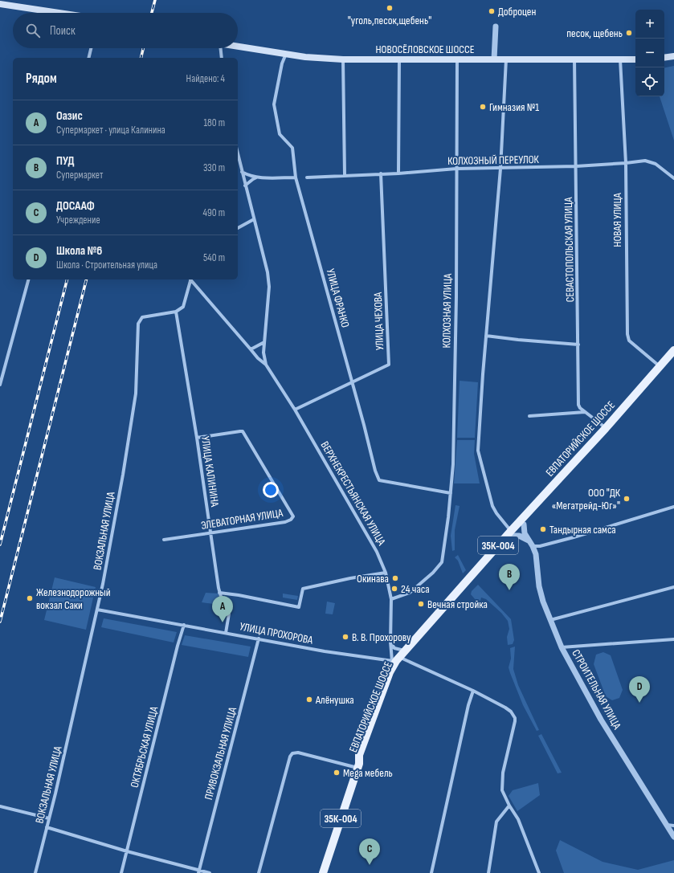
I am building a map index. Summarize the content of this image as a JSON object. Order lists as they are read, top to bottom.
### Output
{
  "streets": {
    "main road": ["НОВОСЁЛОВСКОЕ ШОССЕ", "ЕВПАТОРИЙСКОЕ ШОССЕ", "35К-004"],
    "street": [
      "КОЛХОЗНЫЙ ПЕРЕУЛОК",
      "НОВАЯ УЛИЦА",
      "СЕВАСТОПОЛЬСКАЯ УЛИЦА",
      "УЛИЦА ФРАНКО",
      "КОЛХОЗНАЯ УЛИЦА",
      "УЛИЦА ЧЕХОВА",
      "УЛИЦА КАЛИНИНА",
      "ВЕРХНЕКРЕСТЬЯНСКАЯ УЛИЦА",
      "ЭЛЕВАТОРНАЯ УЛИЦА",
      "ВОКЗАЛЬНАЯ УЛИЦА",
      "УЛИЦА ПРОХОРОВА",
      "СТРОИТЕЛЬНАЯ УЛИЦА",
      "ОКТЯБРЬСКАЯ УЛИЦА",
      "ПРИВОКЗАЛЬНАЯ УЛИЦА"
    ]
  },
  "crossings": [
    ["НОВОСЁЛОВСКОЕ ШОССЕ", "НОВАЯ УЛИЦА"],
    ["НОВОСЁЛОВСКОЕ ШОССЕ", "СЕВАСТОПОЛЬСКАЯ УЛИЦА"],
    ["НОВОСЁЛОВСКОЕ ШОССЕ", "УЛИЦА ФРАНКО"],
    ["НОВОСЁЛОВСКОЕ ШОССЕ", "КОЛХОЗНАЯ УЛИЦА"],
    ["КОЛХОЗНЫЙ ПЕРЕУЛОК", "НОВАЯ УЛИЦА"],
    ["КОЛХОЗНЫЙ ПЕРЕУЛОК", "СЕВАСТОПОЛЬСКАЯ УЛИЦА"],
    ["КОЛХОЗНЫЙ ПЕРЕУЛОК", "КОЛХОЗНАЯ УЛИЦА"],
    ["КОЛХОЗНЫЙ ПЕРЕУЛОК", "УЛИЦА ЧЕХОВА"],
    ["НОВАЯ УЛИЦА", "ЕВПАТОРИЙСКОЕ ШОССЕ"],
    ["СЕВАСТОПОЛЬСКАЯ УЛИЦА", "ЕВПАТОРИЙСКОЕ ШОССЕ"],
    ["УЛИЦА ФРАНКО", "КОЛХОЗНАЯ УЛИЦА"],
    ["УЛИЦА ФРАНКО", "УЛИЦА ЧЕХОВА"],
    ["КОЛХОЗНАЯ УЛИЦА", "ВЕРХНЕКРЕСТЬЯНСКАЯ УЛИЦА"],
    ["УЛИЦА ЧЕХОВА", "ВЕРХНЕКРЕСТЬЯНСКАЯ УЛИЦА"],
    ["ЕВПАТОРИЙСКОЕ ШОССЕ", "ВЕРХНЕКРЕСТЬЯНСКАЯ УЛИЦА"],
    ["ЕВПАТОРИЙСКОЕ ШОССЕ", "УЛИЦА ПРОХОРОВА"],
    ["ЕВПАТОРИЙСКОЕ ШОССЕ", "СТРОИТЕЛЬНАЯ УЛИЦА"],
    ["УЛИЦА КАЛИНИНА", "ЭЛЕВАТОРНАЯ УЛИЦА"],
    ["УЛИЦА КАЛИНИНА", "ВОКЗАЛЬНАЯ УЛИЦА"],
    ["УЛИЦА КАЛИНИНА", "УЛИЦА ПРОХОРОВА"],
    ["ВЕРХНЕКРЕСТЬЯНСКАЯ УЛИЦА", "УЛИЦА ПРОХОРОВА"],
    ["ВОКЗАЛЬНАЯ УЛИЦА", "УЛИЦА ПРОХОРОВА"],
    ["УЛИЦА ПРОХОРОВА", "ОКТЯБРЬСКАЯ УЛИЦА"],
    ["УЛИЦА ПРОХОРОВА", "ПРИВОКЗАЛЬНАЯ УЛИЦА"]
  ],
  "places": [
    "\"уголь,песок,щебень\"",
    "Доброцен",
    "песок, щебень",
    "Гимназия №1",
    "ООО \"ДК «Мегатрейд-Юг»\"",
    "Тандырная самса",
    "Окинава",
    "24 часа",
    "Железнодорожный вокзал Саки",
    "Вечная стройка",
    "В. В. Прохорову",
    "Алёнушка",
    "Mega мебель"
  ],
  "page": {
    "map_buttons": ["+", "−"],
    "search": "Поиск",
    "heading": ["Рядом", "Найдено: 4"],
    "list": [
      {
        "mark": "A",
        "name": "Оазис",
        "note": "Супермаркет · улица Калинина",
        "value": "180 m"
      },
      {
        "mark": "B",
        "name": "ПУД",
        "note": "Супермаркет",
        "value": "330 m"
      },
      {
        "mark": "C",
        "name": "ДОСААФ",
        "note": "Учреждение",
        "value": "490 m"
      },
      {
        "mark": "D",
        "name": "Школа №6",
        "note": "Школа · Строительная улица",
        "value": "540 m"
      }
    ],
    "pins": [
      "B",
      "A",
      "D",
      "C"
    ]
  }
}
